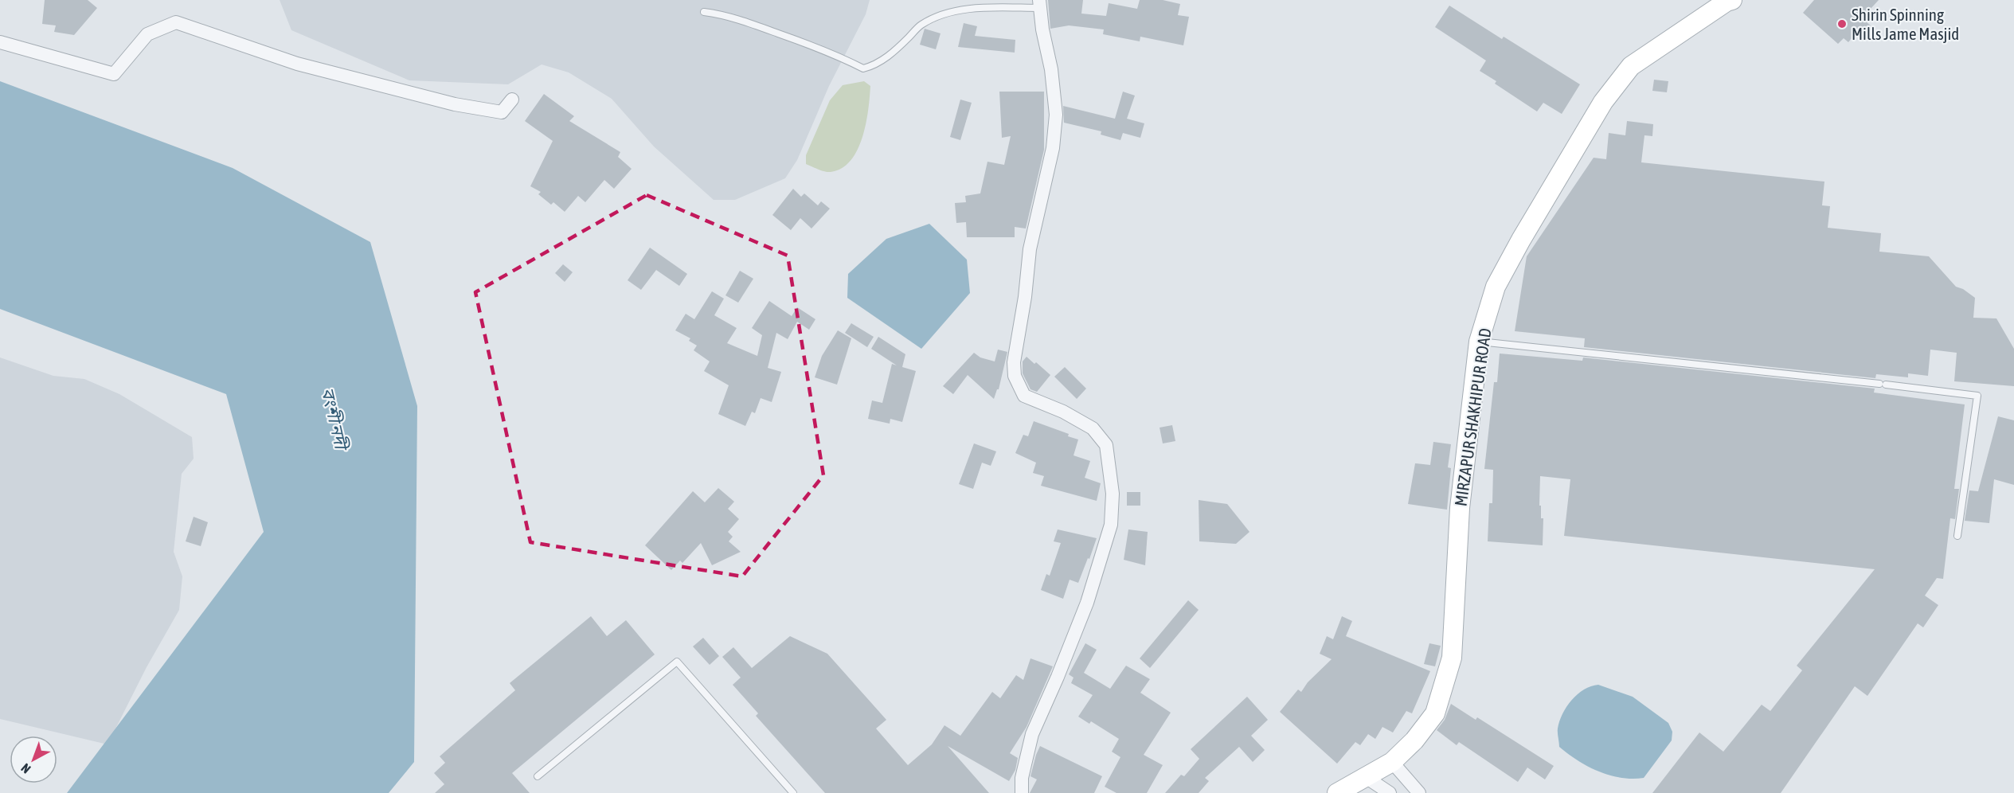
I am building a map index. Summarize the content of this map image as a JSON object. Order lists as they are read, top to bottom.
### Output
{
  "streets": {
    "main road": ["MIRZAPUR SHAKHIPUR ROAD"]
  },
  "water": ["বংশী নদী"],
  "places": ["Shirin Spinning Mills Jame Masjid"],
  "north": "bottom left"
}
